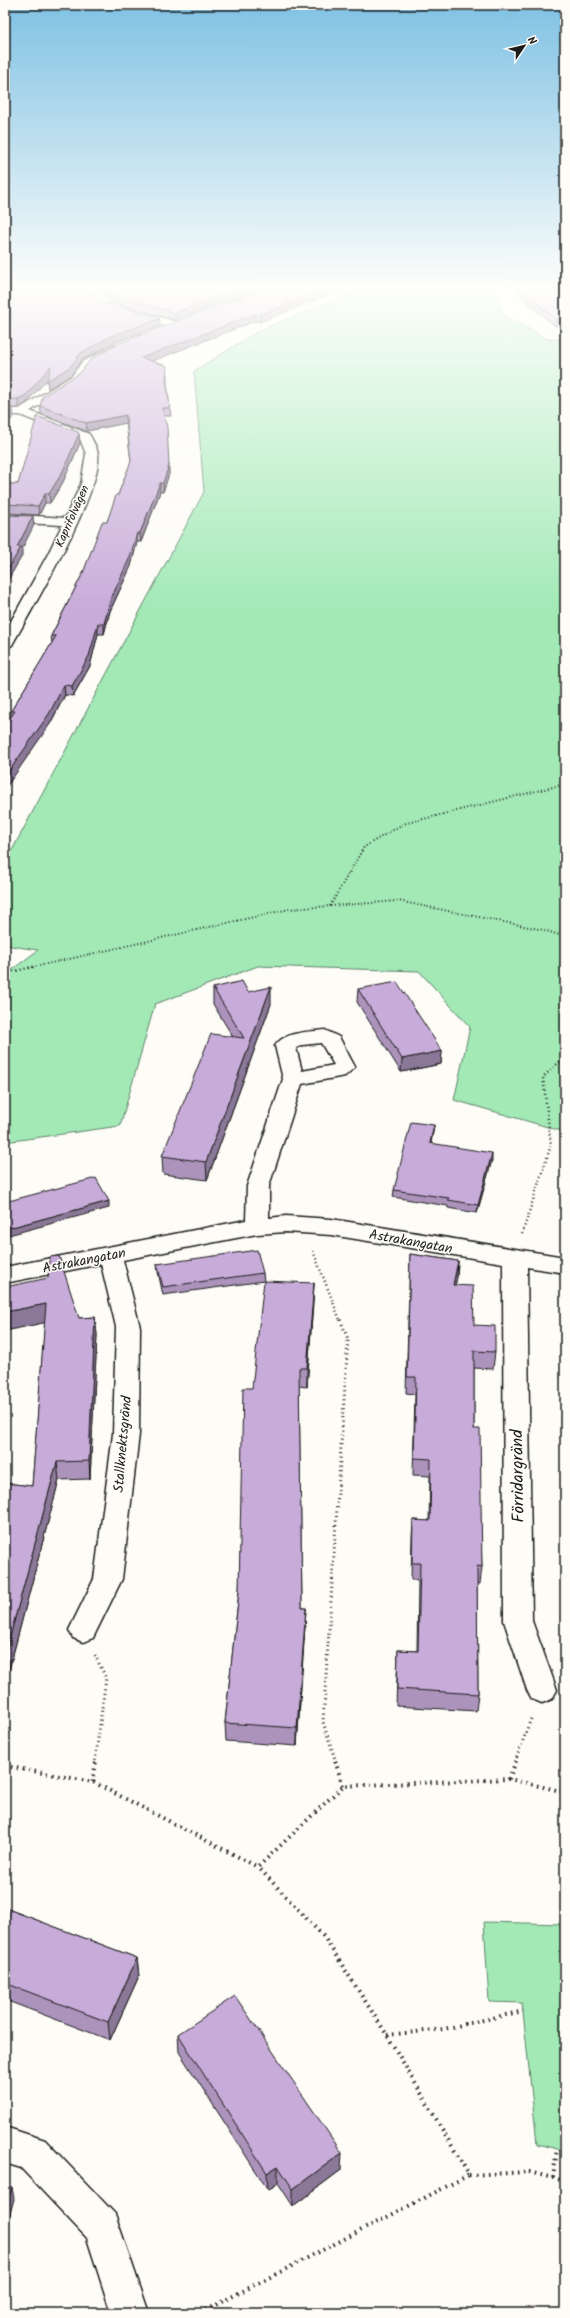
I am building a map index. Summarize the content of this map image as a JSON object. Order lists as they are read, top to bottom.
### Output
{
  "streets": {
    "street": [
      "Kaprifolvägen",
      "Astrakangatan",
      "Stallknektsgränd",
      "Förridargränd"
    ]
  },
  "crossings": [
    ["Astrakangatan", "Stallknektsgränd"],
    ["Astrakangatan", "Förridargränd"]
  ],
  "north": "top right"
}
